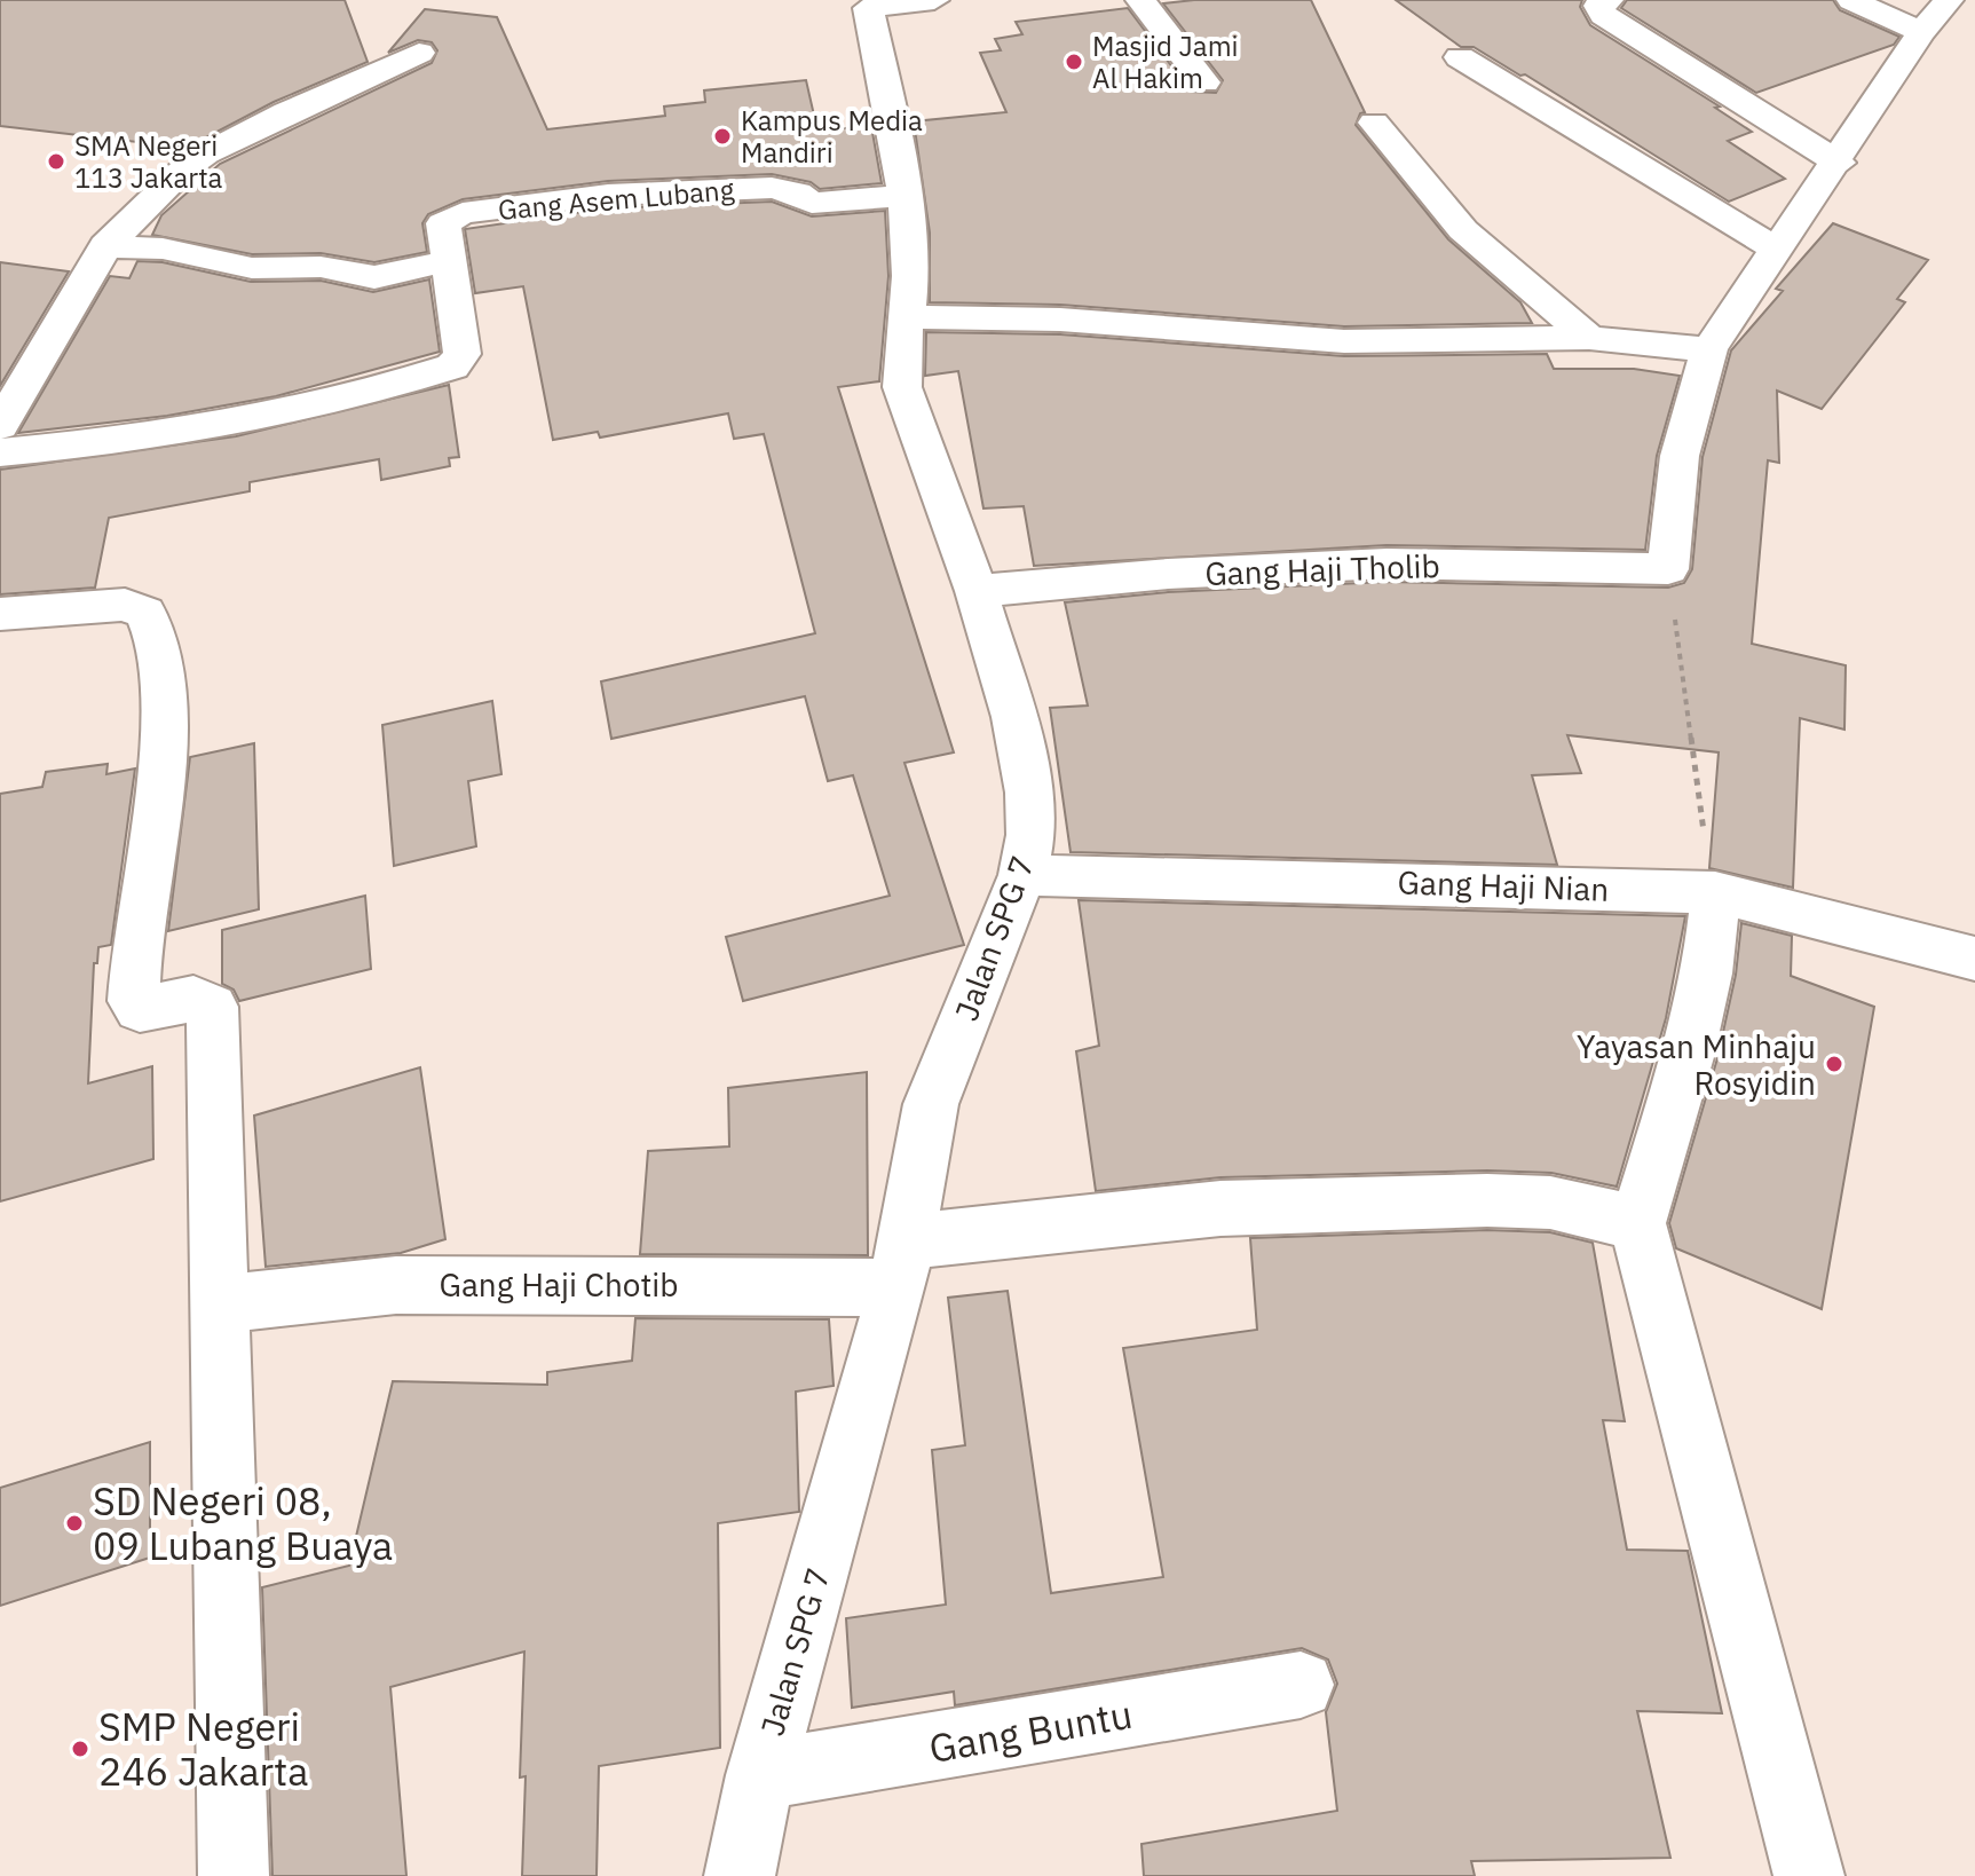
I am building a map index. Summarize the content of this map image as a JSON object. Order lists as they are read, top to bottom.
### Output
{
  "streets": {
    "street": [
      "Gang Asem Lubang",
      "Gang Haji Tholib",
      "Gang Haji Nian",
      "Jalan SPG 7",
      "Gang Haji Chotib",
      "Gang Buntu"
    ]
  },
  "crossings": [
    ["Gang Asem Lubang", "Jalan SPG 7"],
    ["Gang Haji Tholib", "Jalan SPG 7"],
    ["Gang Haji Nian", "Jalan SPG 7"],
    ["Jalan SPG 7", "Gang Haji Chotib"],
    ["Jalan SPG 7", "Gang Buntu"]
  ],
  "places": [
    "Masjid Jami Al Hakim",
    "Kampus Media Mandiri",
    "SMA Negeri 113 Jakarta",
    "Yayasan Minhaju Rosyidin",
    "SD Negeri 08, 09 Lubang Buaya",
    "SMP Negeri 246 Jakarta"
  ]
}
